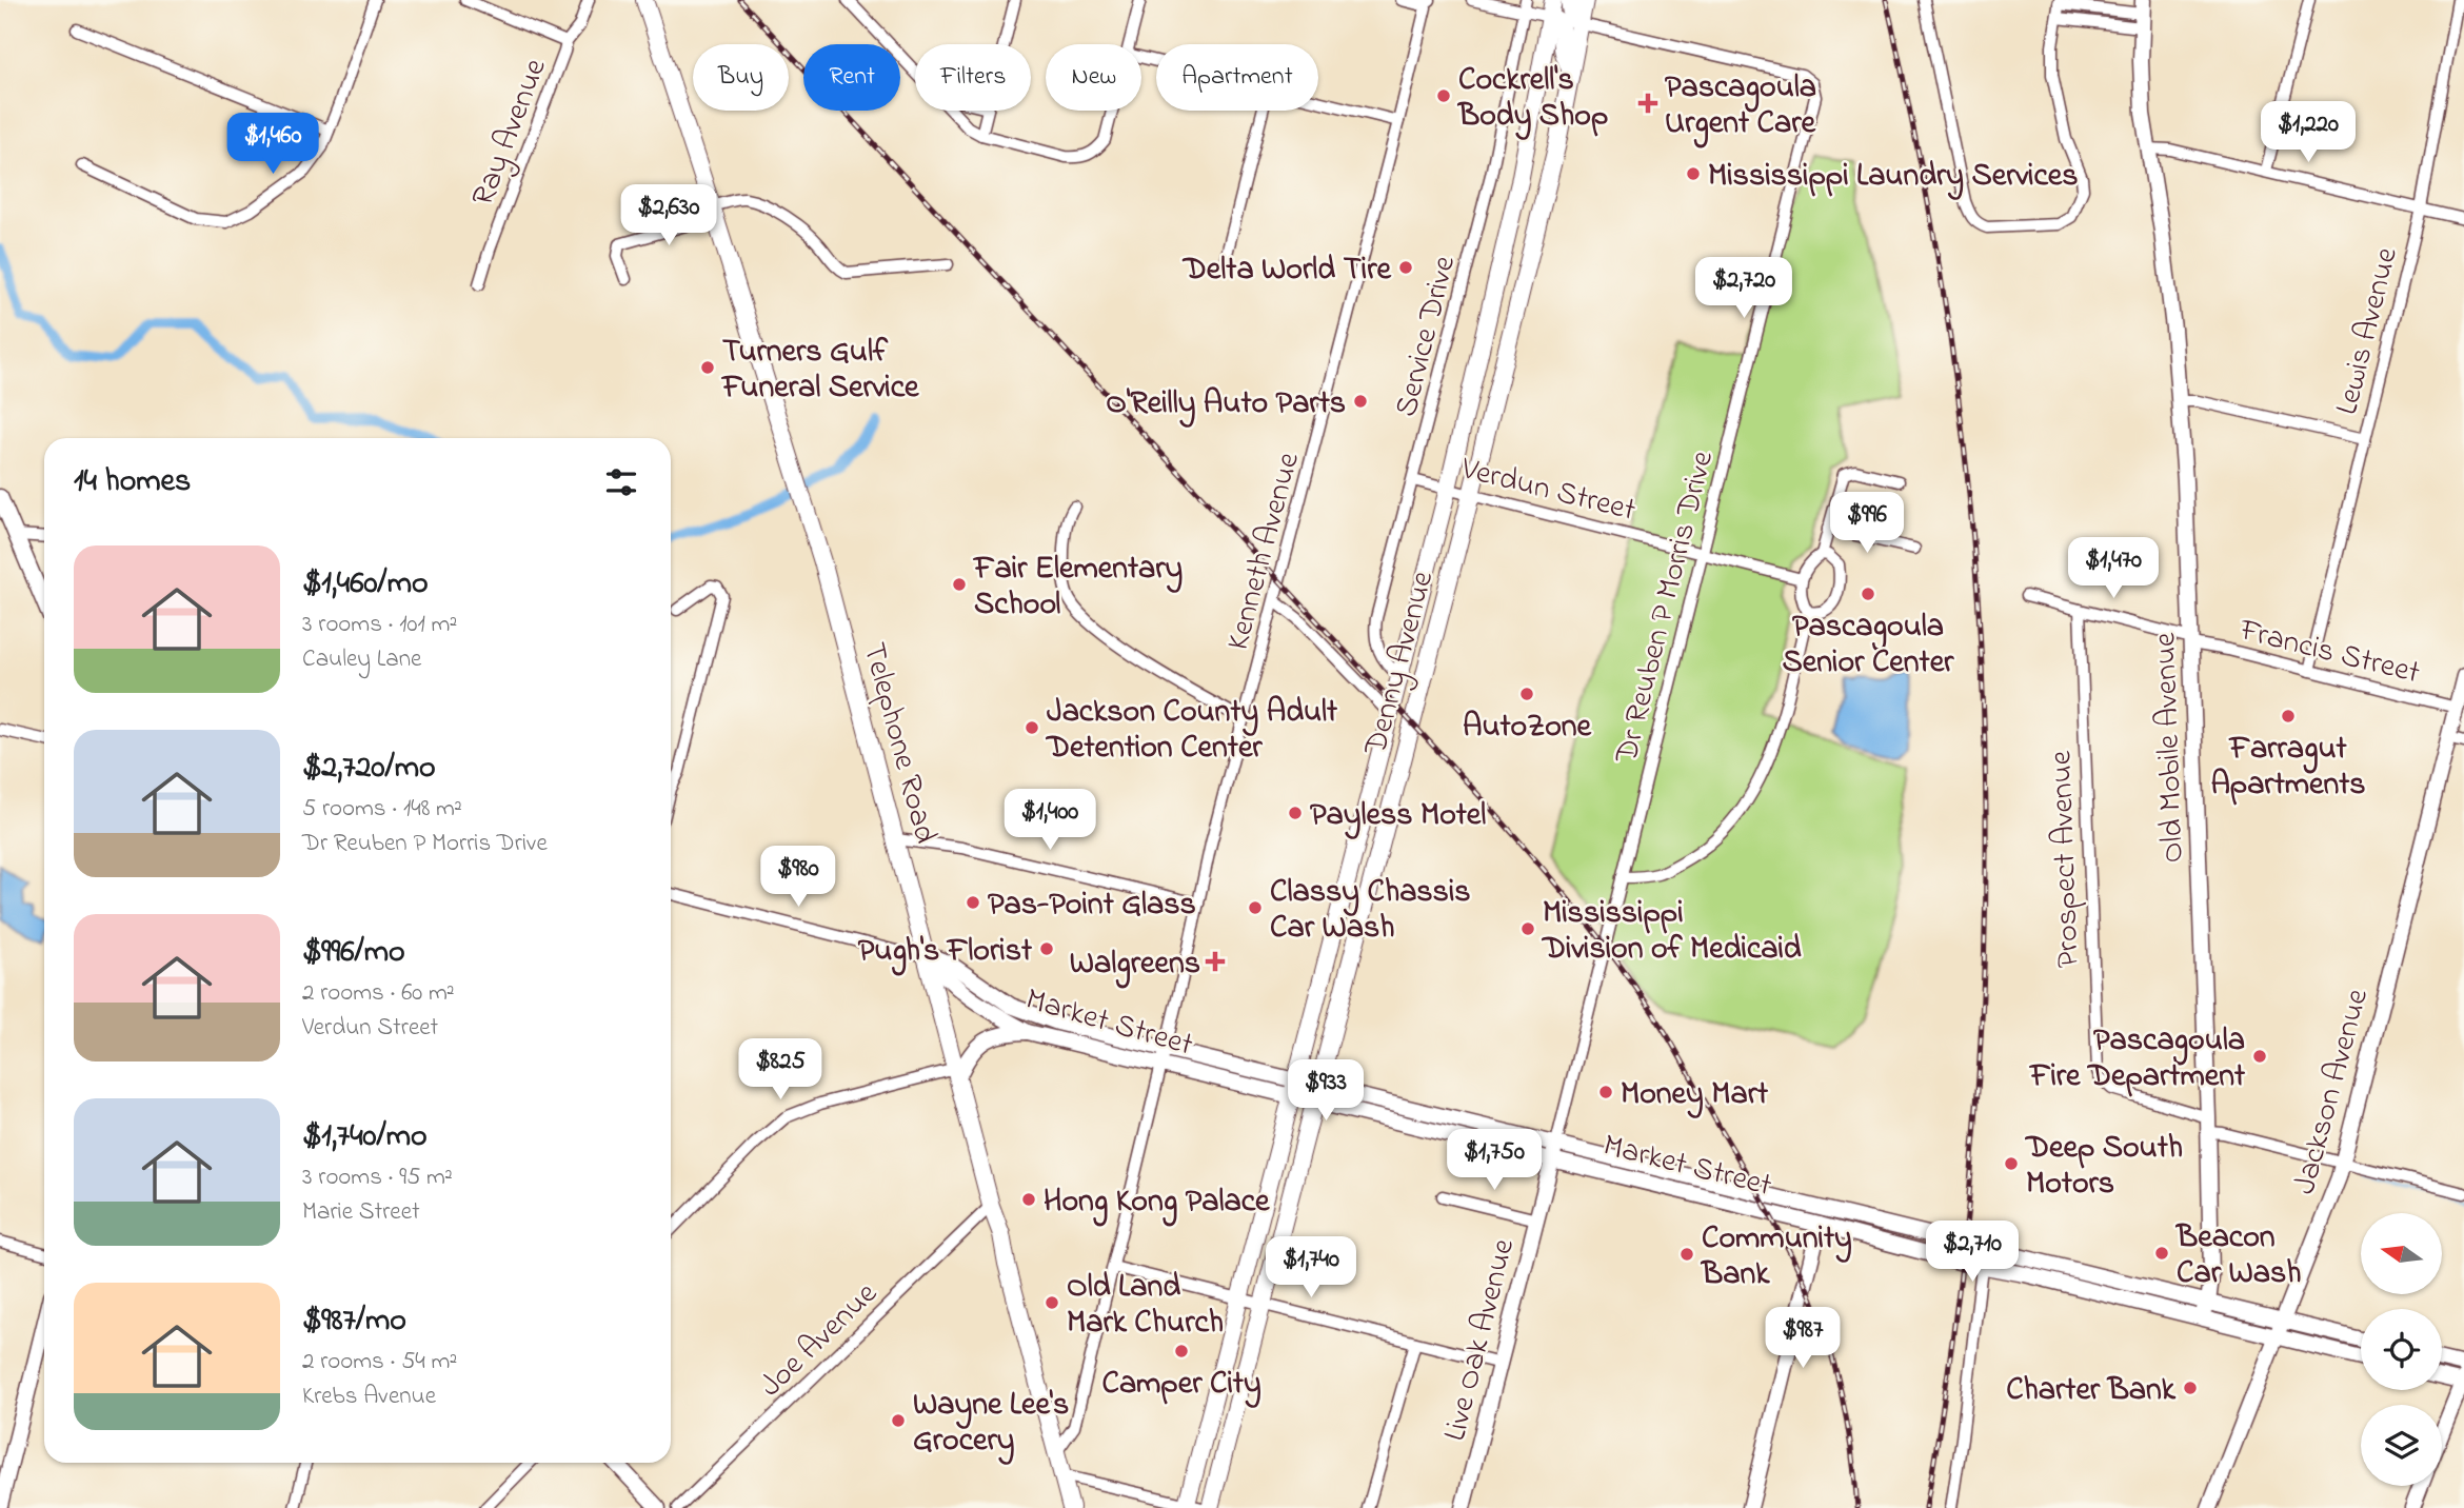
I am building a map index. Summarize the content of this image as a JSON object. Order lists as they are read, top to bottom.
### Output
{
  "streets": {
    "main road": [
      "Denny Avenue",
      "Telephone Road",
      "Old Mobile Avenue",
      "Market Street",
      "Jackson Avenue",
      "Live Oak Avenue"
    ],
    "street": [
      "Ray Avenue",
      "Lewis Avenue",
      "Service Drive",
      "Verdun Street",
      "Kenneth Avenue",
      "Dr Reuben P Morris Drive",
      "Francis Street",
      "Prospect Avenue",
      "Joe Avenue"
    ]
  },
  "crossings": [
    ["Lewis Avenue", "Francis Street"],
    ["Service Drive", "Verdun Street"],
    ["Service Drive", "Denny Avenue"],
    ["Verdun Street", "Dr Reuben P Morris Drive"],
    ["Verdun Street", "Denny Avenue"],
    ["Kenneth Avenue", "Telephone Road"],
    ["Kenneth Avenue", "Market Street"],
    ["Dr Reuben P Morris Drive", "Denny Avenue"],
    ["Dr Reuben P Morris Drive", "Market Street"],
    ["Dr Reuben P Morris Drive", "Live Oak Avenue"],
    ["Francis Street", "Old Mobile Avenue"],
    ["Francis Street", "Prospect Avenue"],
    ["Francis Street", "Jackson Avenue"],
    ["Denny Avenue", "Market Street"],
    ["Telephone Road", "Market Street"],
    ["Telephone Road", "Joe Avenue"],
    ["Old Mobile Avenue", "Prospect Avenue"],
    ["Old Mobile Avenue", "Market Street"],
    ["Market Street", "Jackson Avenue"],
    ["Market Street", "Live Oak Avenue"]
  ],
  "places": {
    "other": [
      "Cockrell's Body Shop",
      "Mississippi Laundry Services",
      "Delta World Tire",
      "Turners Gulf Funeral Service",
      "O'Reilly Auto Parts",
      "Fair Elementary School",
      "Pascagoula Senior Center",
      "AutoZone",
      "Farragut Apartments",
      "Jackson County Adult Detention Center",
      "Payless Motel",
      "Pas-Point Glass",
      "Classy Chassis Car Wash",
      "Mississippi Division of Medicaid",
      "Pugh's Florist",
      "Pascagoula Fire Department",
      "Money Mart",
      "Deep South Motors",
      "Hong Kong Palace",
      "Beacon Car Wash",
      "Community Bank",
      "Old Land Mark Church",
      "Camper City",
      "Charter Bank",
      "Wayne Lee's Grocery"
    ],
    "health": ["Pascagoula Urgent Care", "Walgreens"]
  },
  "north": "left",
  "page": {
    "chip": [
      "Buy",
      "Rent",
      "Filters",
      "New",
      "Apartment"
    ],
    "price": [
      "$1,220",
      "$1,460",
      "$2,630",
      "$2,720",
      "$996",
      "$1,470",
      "$1,400",
      "$980",
      "$825",
      "$933",
      "$1,750",
      "$2,710",
      "$1,740",
      "$987"
    ],
    "heading": "14 homes",
    "list": [
      {
        "name": "$1,460/mo",
        "note": "3 rooms · 101 m² · Cauley Lane"
      },
      {
        "name": "$2,720/mo",
        "note": "5 rooms · 148 m² · Dr Reuben P Morris Drive"
      },
      {
        "name": "$996/mo",
        "note": "2 rooms · 60 m² · Verdun Street"
      },
      {
        "name": "$1,740/mo",
        "note": "3 rooms · 95 m² · Marie Street"
      },
      {
        "name": "$987/mo",
        "note": "2 rooms · 54 m² · Krebs Avenue"
      }
    ]
  }
}
